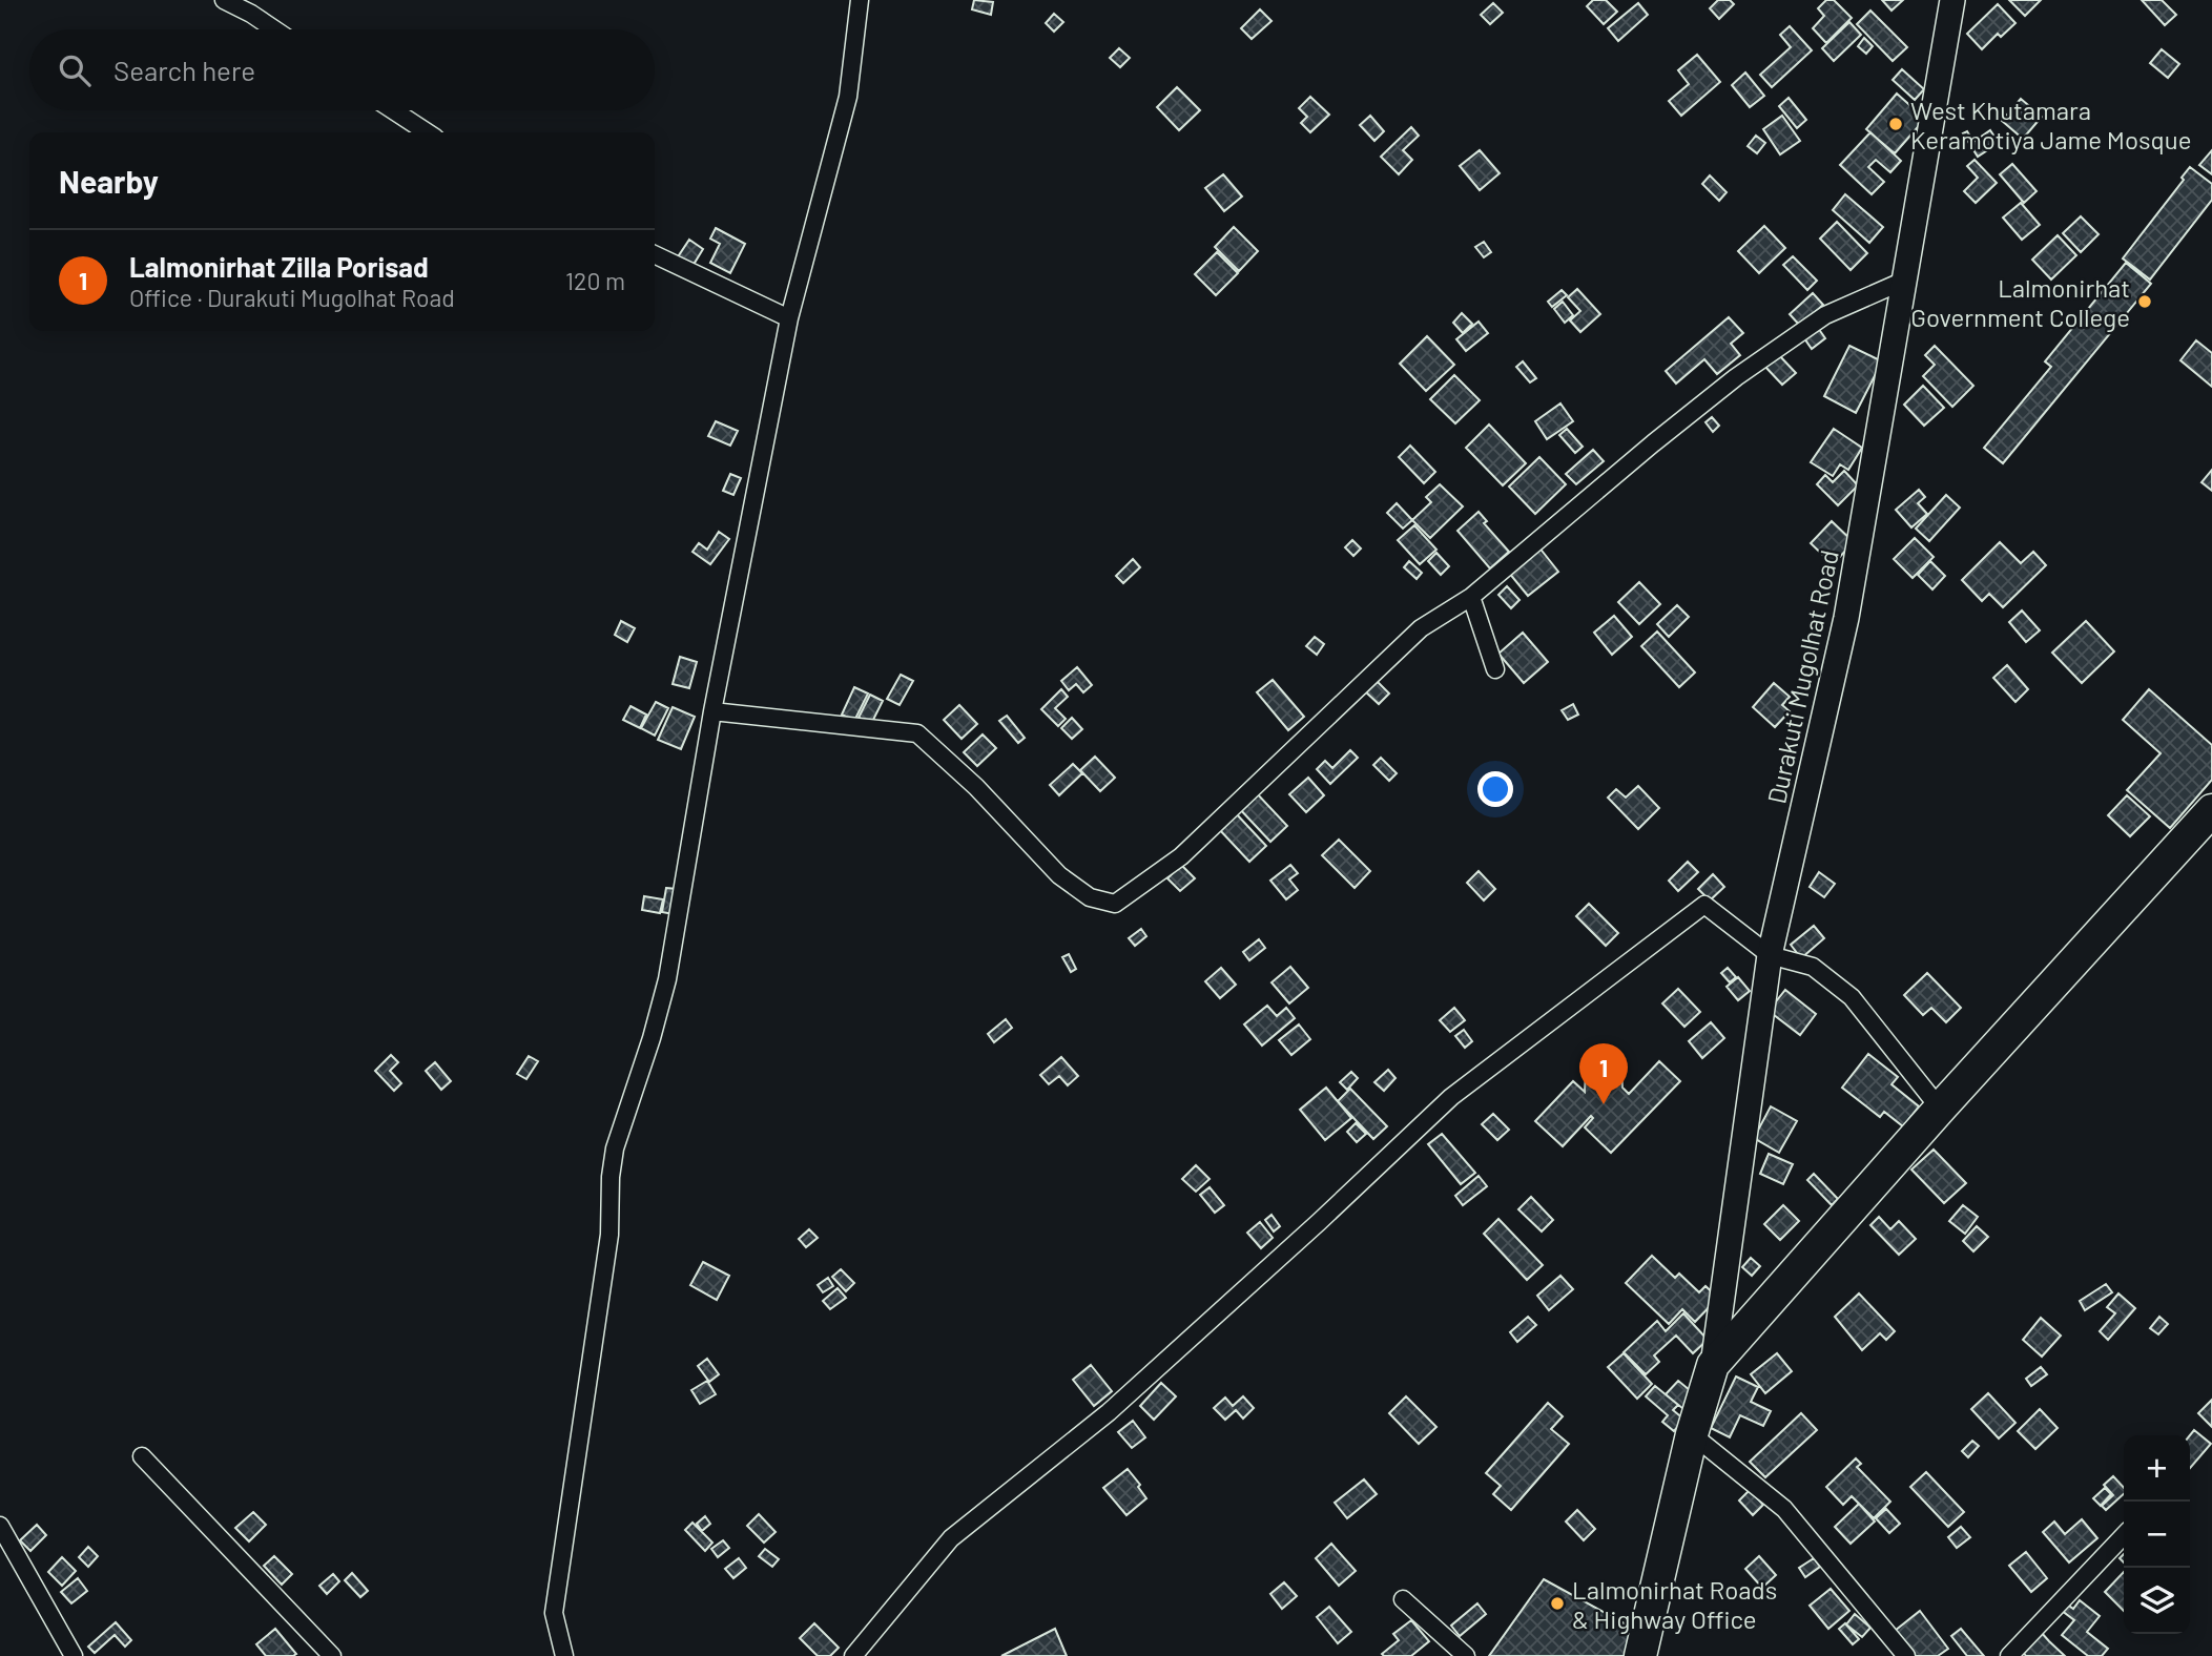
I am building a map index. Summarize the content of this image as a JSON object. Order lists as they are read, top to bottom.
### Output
{
  "streets": {
    "main road": ["Durakuti Mugolhat Road"]
  },
  "places": ["West Khutamara Keramotiya Jame Mosque", "Lalmonirhat Government College", "Lalmonirhat Roads & Highway Office"],
  "page": {
    "search": "Search here",
    "heading": "Nearby",
    "list": [
      {
        "mark": "1",
        "name": "Lalmonirhat Zilla Porisad",
        "note": "Office · Durakuti Mugolhat Road",
        "value": "120 m"
      }
    ],
    "pins": "1",
    "map_buttons": ["+", "−"]
  }
}
